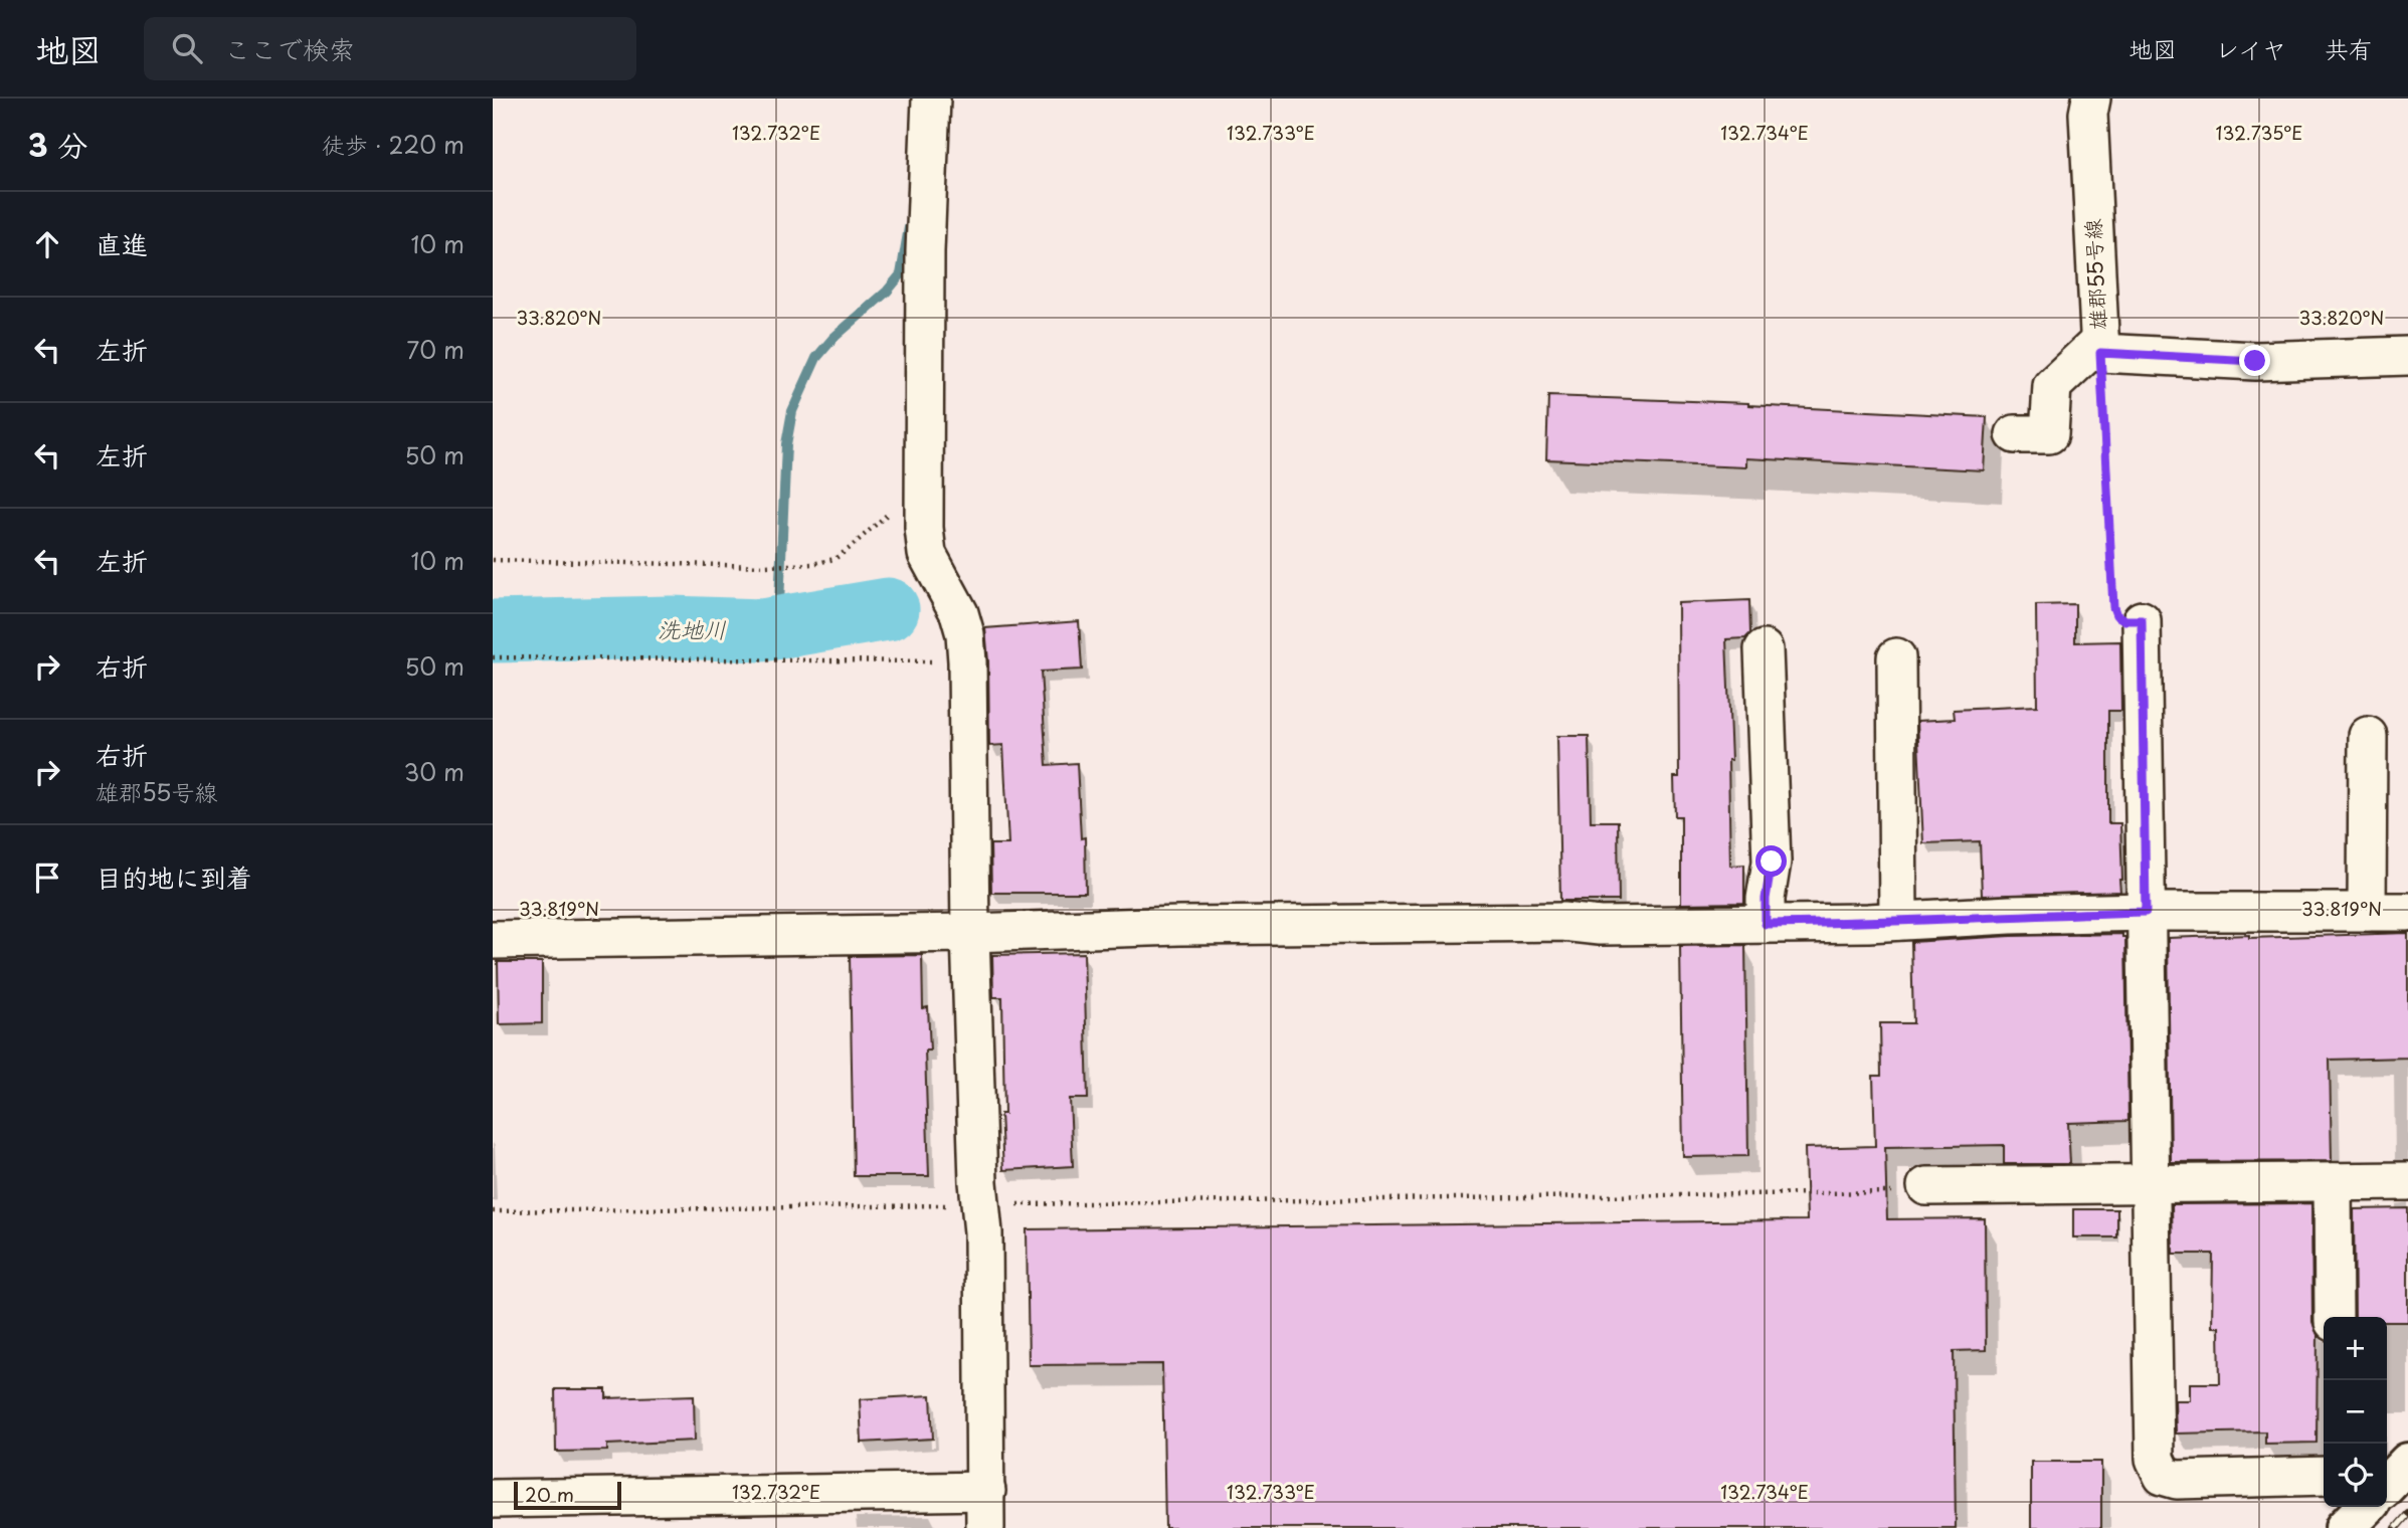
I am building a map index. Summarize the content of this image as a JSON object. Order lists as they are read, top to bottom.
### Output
{
  "streets": {
    "street": ["雄郡55号線"]
  },
  "water": ["洗地川"],
  "scale_bar": "20 m",
  "page": {
    "header": "地図",
    "search": "ここで検索",
    "nav": ["地図", "レイヤ", "共有"],
    "heading": ["3 分", "徒歩 · 220 m"],
    "list": [
      ["直進", "10 m"],
      ["左折", "70 m"],
      ["左折", "50 m"],
      ["左折", "10 m"],
      ["右折", "50 m"],
      ["右折", "雄郡55号線", "30 m"],
      "目的地に到着"
    ],
    "map_buttons": ["+", "−"],
    "scale": "20 m"
  },
  "coordinates": [
    "132.732°E",
    "132.733°E",
    "132.734°E",
    "132.735°E",
    "33.820°N",
    "33.819°N"
  ]
}
